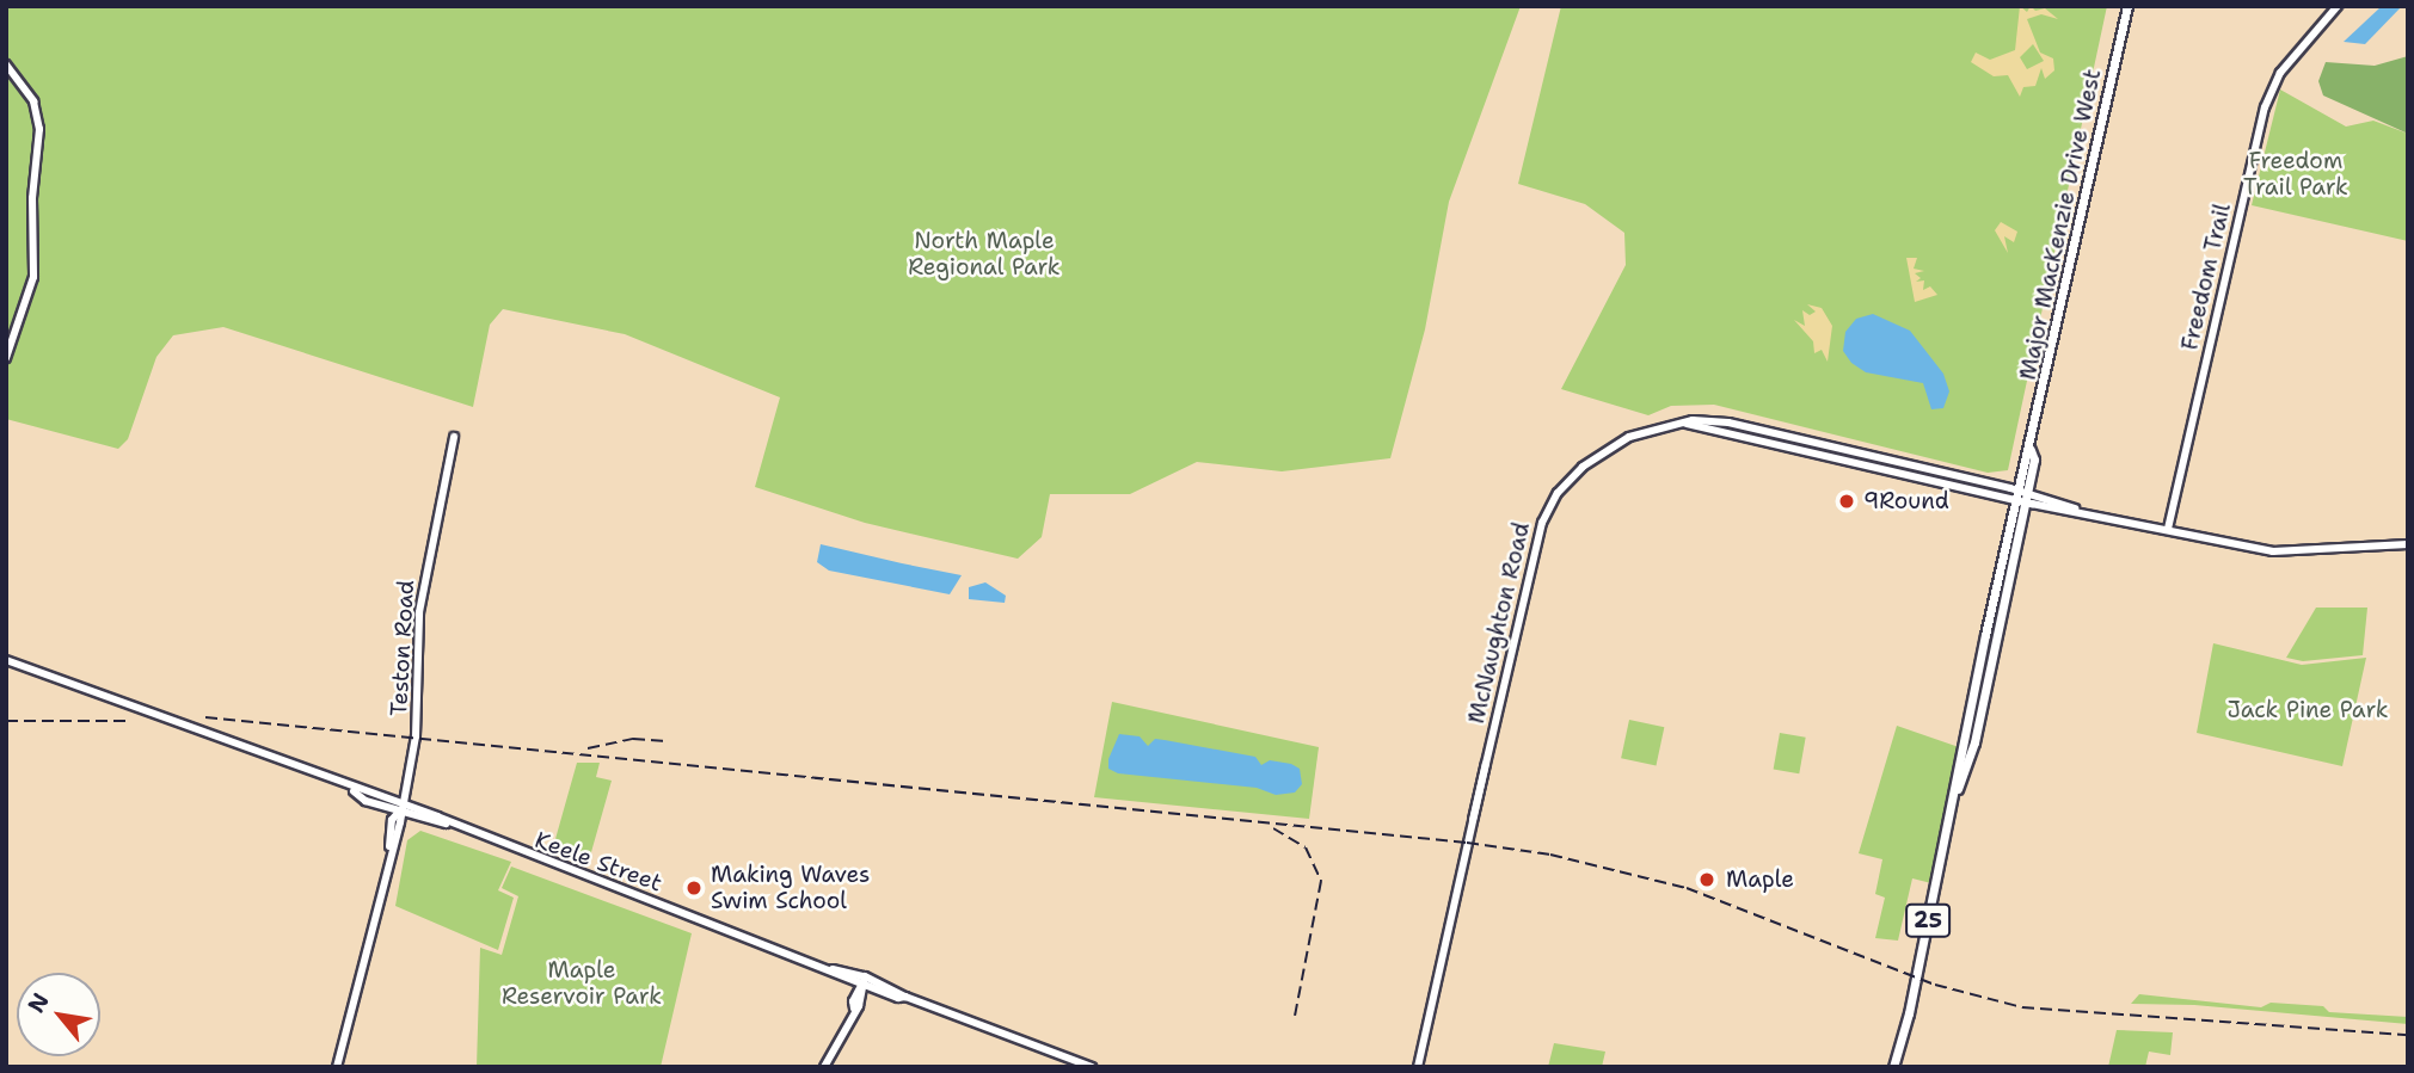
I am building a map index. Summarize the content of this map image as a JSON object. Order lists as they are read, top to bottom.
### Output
{
  "streets": {
    "main road": ["Major MacKenzie Drive West", "25"],
    "street": [
      "Freedom Trail",
      "McNaughton Road",
      "Teston Road",
      "Keele Street"
    ]
  },
  "crossings": [
    ["Major MacKenzie Drive West", "McNaughton Road"],
    ["Freedom Trail", "McNaughton Road"],
    ["Teston Road", "Keele Street"]
  ],
  "parks": [
    "Freedom Trail Park",
    "North Maple Regional Park",
    "Jack Pine Park",
    "Maple Reservoir Park"
  ],
  "places": ["9Round", "Maple", "Making Waves Swim School"],
  "north": "top left"
}
